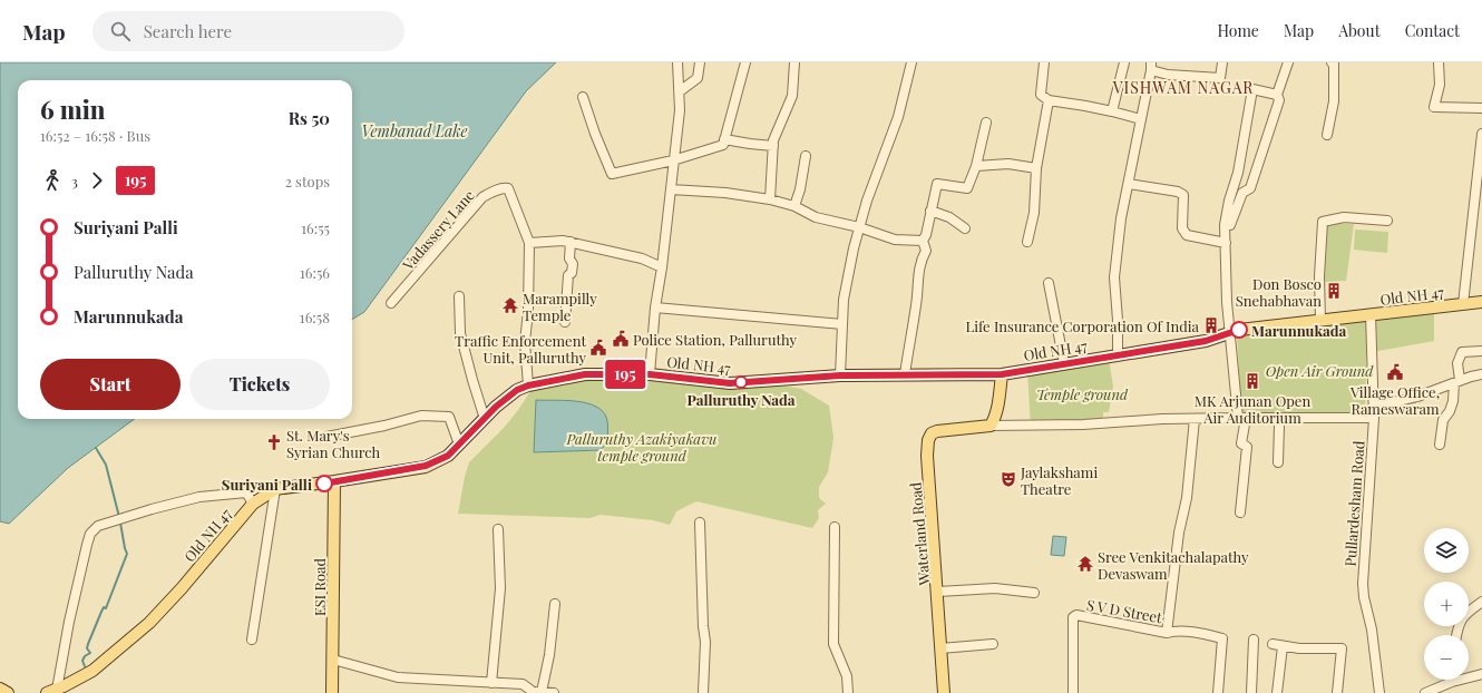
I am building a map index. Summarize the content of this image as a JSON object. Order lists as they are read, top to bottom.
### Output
{
  "streets": {
    "main road": ["Old NH 47", "Waterland Road", "ESI Road"],
    "street": ["Vadassery Lane", "Pullardesham Road", "S V D Street"]
  },
  "crossings": [
    ["Old NH 47", "Pullardesham Road"],
    ["Old NH 47", "ESI Road"]
  ],
  "districts": ["VISHWAM NAGAR"],
  "water": ["Vembanad Lake"],
  "parks": ["Open Air Ground", "Temple ground", "Palluruthy Azakiyakavu temple ground"],
  "places": {
    "building": ["Don Bosco Snehabhavan", "Life Insurance Corporation Of India", "MK Arjunan Open Air Auditorium"],
    "temple": ["Marampilly Temple", "Sree Venkitachalapathy Devaswam"],
    "other": ["Marunnukada", "Palluruthy Nada", "Suriyani Palli"],
    "public building": ["Police Station, Palluruthy", "Traffic Enforcement Unit, Palluruthy", "Village Office, Rameswaram"],
    "church": ["St. Mary's Syrian Church"],
    "theatre": ["Jaylakshami Theatre"]
  },
  "lines": ["bus line 195"],
  "page": {
    "header": "Map",
    "search": "Search here",
    "nav": [
      "Home",
      "Map",
      "About",
      "Contact"
    ],
    "on_map": "195",
    "heading": ["6 min", "16:52 – 16:58 · Bus", "Rs 50"],
    "legs": ["3", "195", "2 stops"],
    "list": [
      {
        "name": "Suriyani Palli",
        "value": "16:55"
      },
      {
        "name": "Palluruthy Nada",
        "value": "16:56"
      },
      {
        "name": "Marunnukada",
        "value": "16:58"
      }
    ],
    "buttons": ["Start", "Tickets"],
    "map_buttons": ["+", "−"]
  }
}
